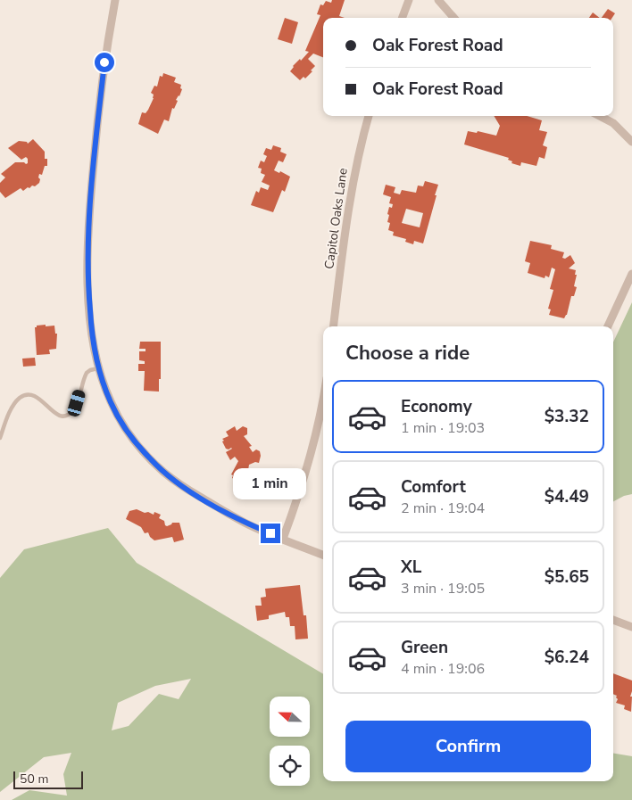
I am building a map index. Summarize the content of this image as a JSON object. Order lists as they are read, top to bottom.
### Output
{
  "streets": {
    "street": ["Capitol Oaks Lane"]
  },
  "scale_bar": "50 m",
  "north": "left",
  "page": {
    "banner": ["Oak Forest Road", "Oak Forest Road"],
    "heading": "Choose a ride",
    "list": [
      {
        "name": "Economy",
        "note": "1 min · 19:03",
        "value": "$3.32"
      },
      {
        "name": "Comfort",
        "note": "2 min · 19:04",
        "value": "$4.49"
      },
      {
        "name": "XL",
        "note": "3 min · 19:05",
        "value": "$5.65"
      },
      {
        "name": "Green",
        "note": "4 min · 19:06",
        "value": "$6.24"
      }
    ],
    "bubble": "1 min",
    "buttons": "Confirm",
    "scale": "50 m"
  }
}
